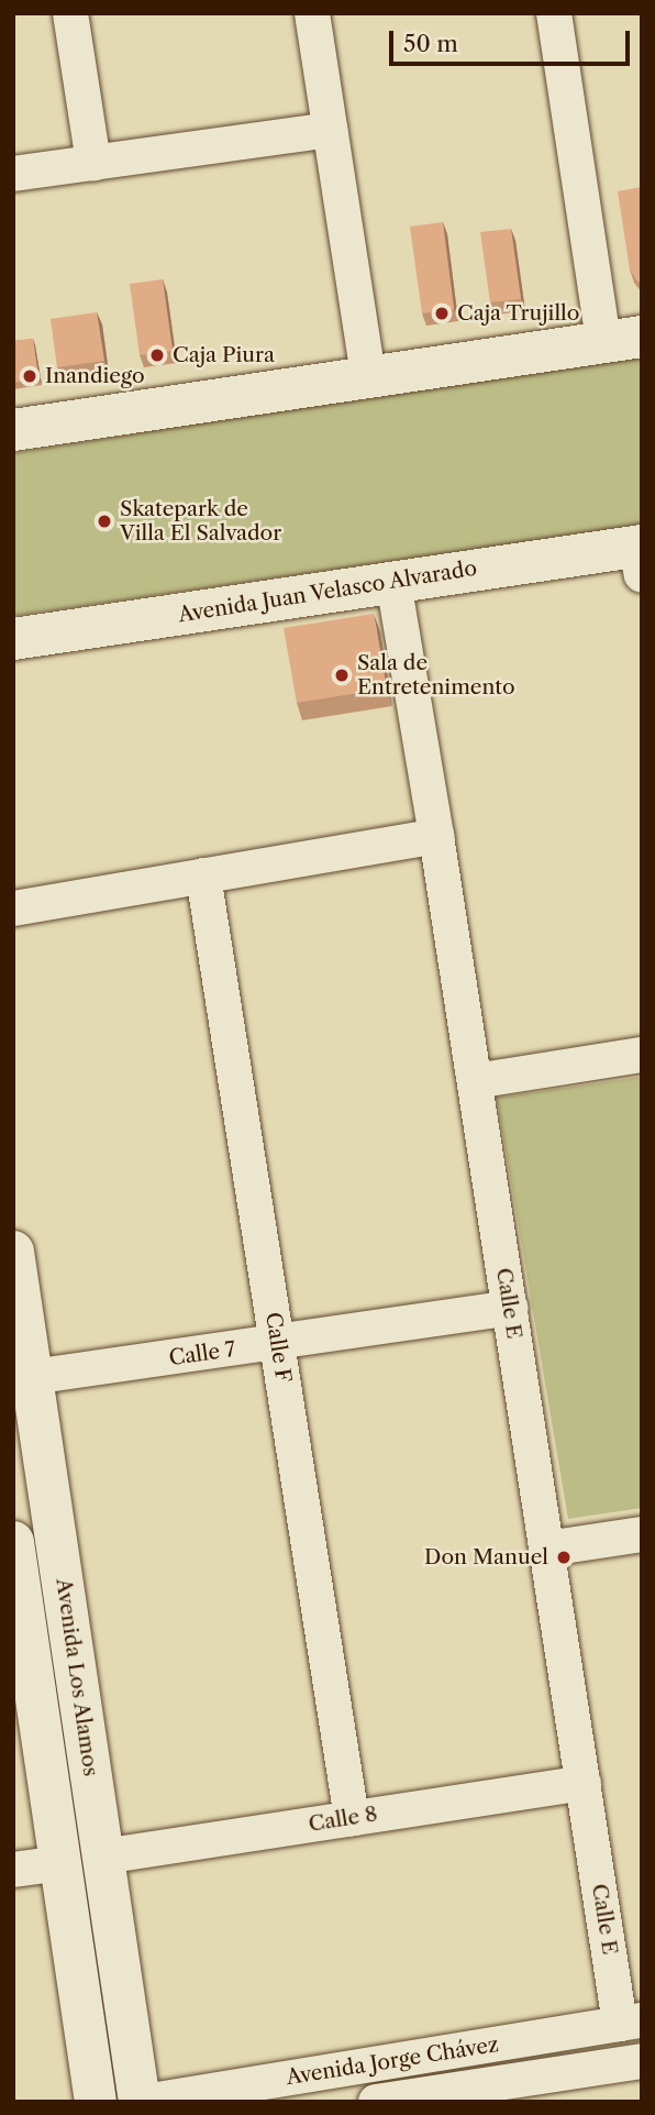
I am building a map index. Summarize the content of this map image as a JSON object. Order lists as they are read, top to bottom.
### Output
{
  "streets": {
    "street": [
      "Avenida Juan Velasco Alvarado",
      "Calle E",
      "Calle F",
      "Calle 7",
      "Avenida Los Alamos",
      "Calle 8",
      "Avenida Jorge Chávez"
    ]
  },
  "crossings": [
    ["Avenida Juan Velasco Alvarado", "Calle E"],
    ["Calle E", "Calle 7"],
    ["Calle E", "Calle 8"],
    ["Calle E", "Avenida Jorge Chávez"],
    ["Calle F", "Calle 7"],
    ["Calle F", "Calle 8"],
    ["Calle 7", "Avenida Los Alamos"],
    ["Avenida Los Alamos", "Calle 8"],
    ["Avenida Los Alamos", "Avenida Jorge Chávez"]
  ],
  "places": [
    "Caja Trujillo",
    "Caja Piura",
    "Inandiego",
    "Skatepark de Villa El Salvador",
    "Sala de Entretenimento",
    "Don Manuel"
  ],
  "scale_bar": "50 m"
}
